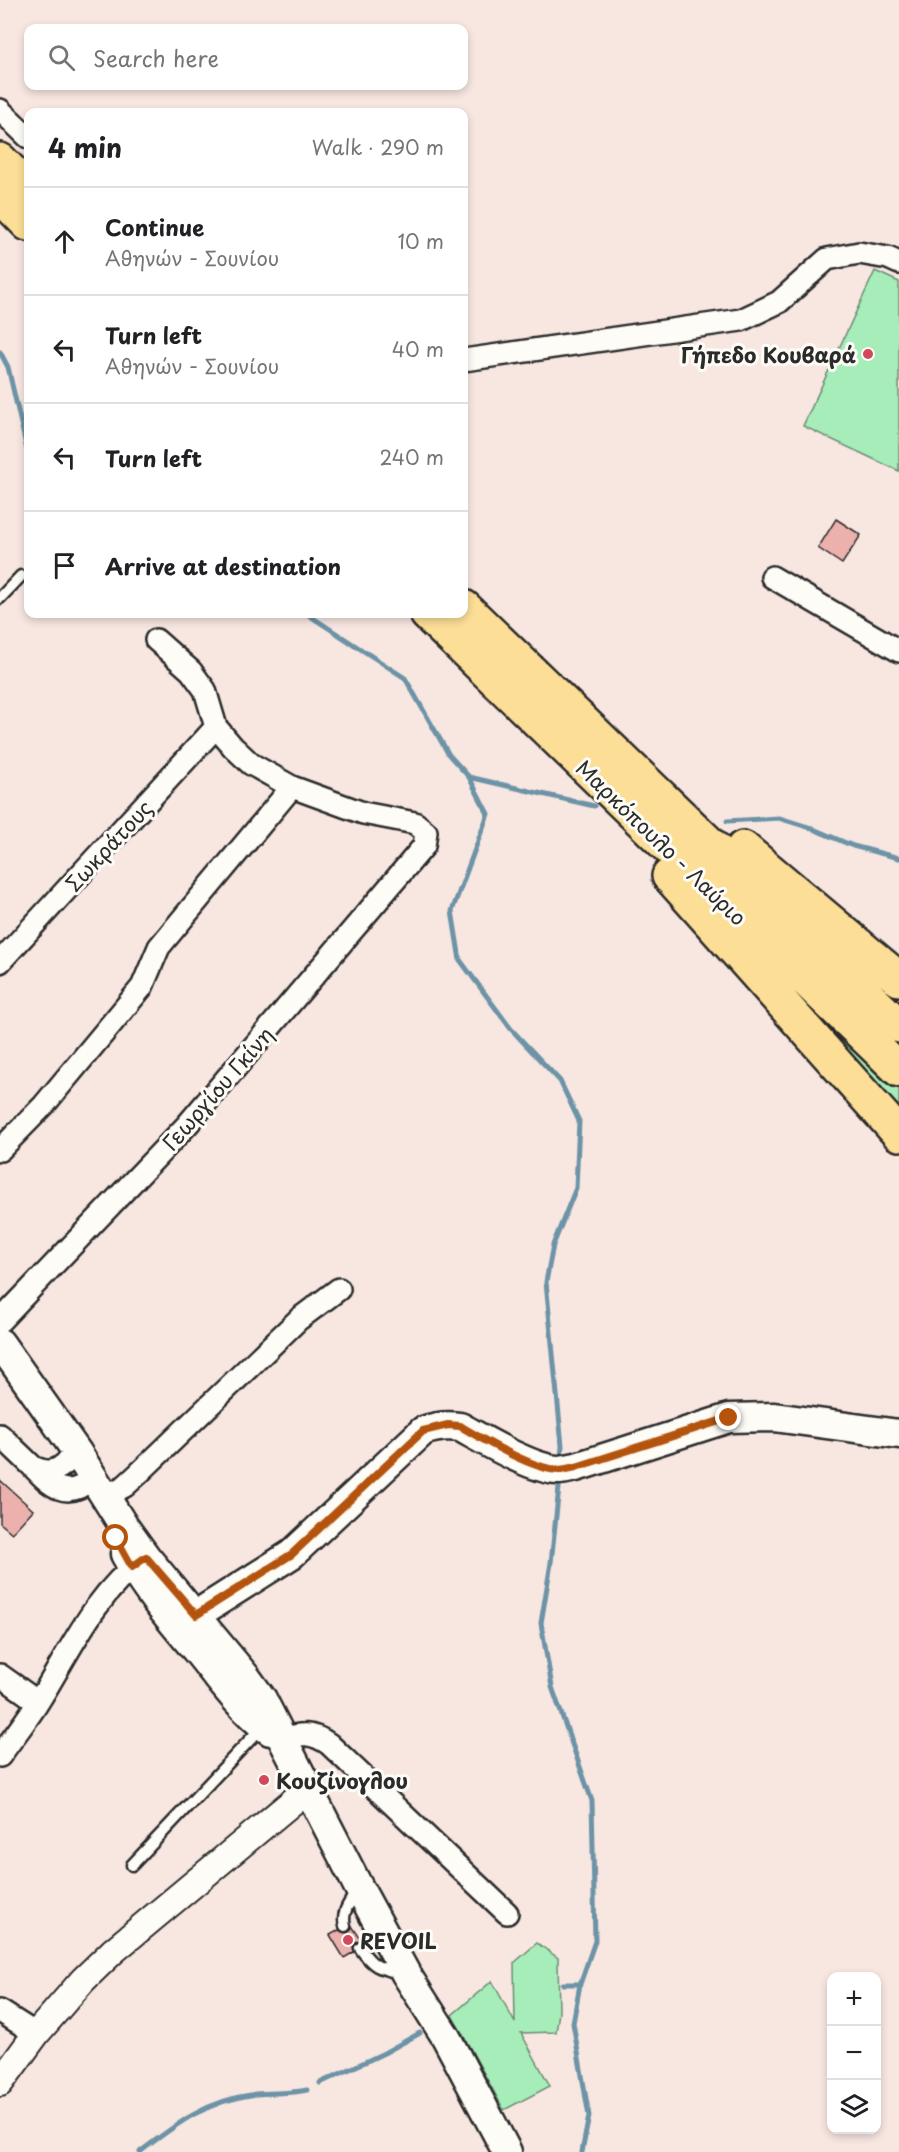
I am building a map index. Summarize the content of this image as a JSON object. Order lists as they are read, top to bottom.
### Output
{
  "streets": {
    "highway": ["Μαρκόπουλο - Λαύριο"],
    "street": ["Σωκράτους", "Γεωργίου Γκίνη"]
  },
  "places": ["Γήπεδο Κουβαρά", "Κουζίνογλου", "REVOIL"],
  "page": {
    "search": "Search here",
    "heading": ["4 min", "Walk · 290 m"],
    "list": [
      ["Continue", "Αθηνών - Σουνίου", "10 m"],
      ["Turn left", "Αθηνών - Σουνίου", "40 m"],
      ["Turn left", "240 m"],
      "Arrive at destination"
    ],
    "map_buttons": ["+", "−"]
  }
}
